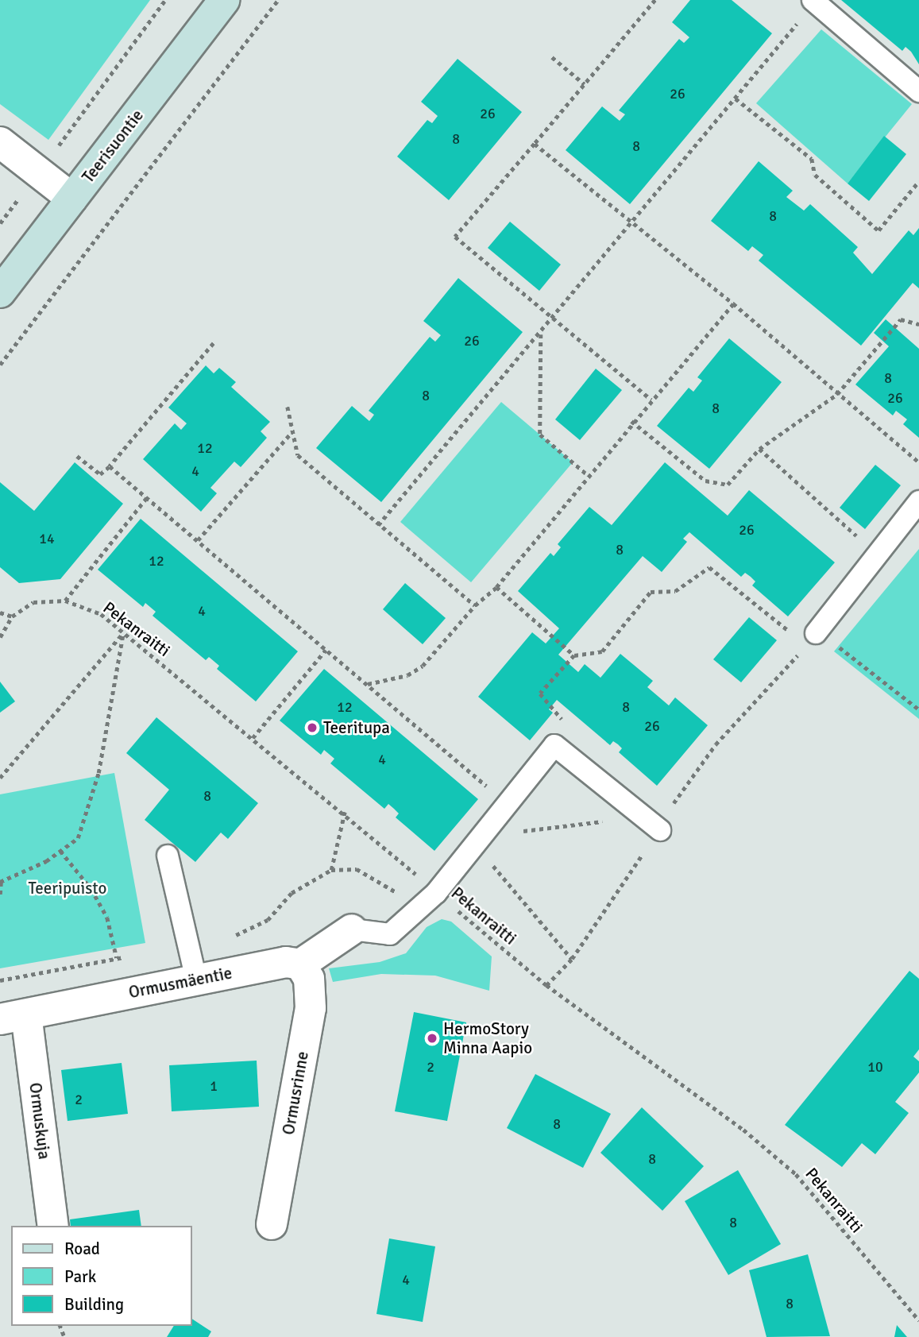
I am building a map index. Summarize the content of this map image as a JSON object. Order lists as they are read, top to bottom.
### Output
{
  "streets": {
    "main road": ["Teerisuontie"],
    "street": ["Ormusmäentie", "Ormusrinne", "Ormuskuja"],
    "path": ["Pekanraitti"]
  },
  "crossings": [
    ["Ormusmäentie", "Ormusrinne"],
    ["Ormusmäentie", "Ormuskuja"]
  ],
  "parks": ["Teeripuisto"],
  "places": ["Teeritupa", "HermoStory Minna Aapio"],
  "house_numbers": [
    "26",
    "26",
    "8",
    "8",
    "8",
    "26",
    "8",
    "8",
    "26",
    "8",
    "12",
    "4",
    "26",
    "14",
    "8",
    "12",
    "4",
    "12",
    "8",
    "26",
    "4",
    "8",
    "2",
    "10",
    "1",
    "2",
    "8",
    "8",
    "8",
    "4",
    "8"
  ],
  "legend": ["Road", "Park", "Building"]
}
